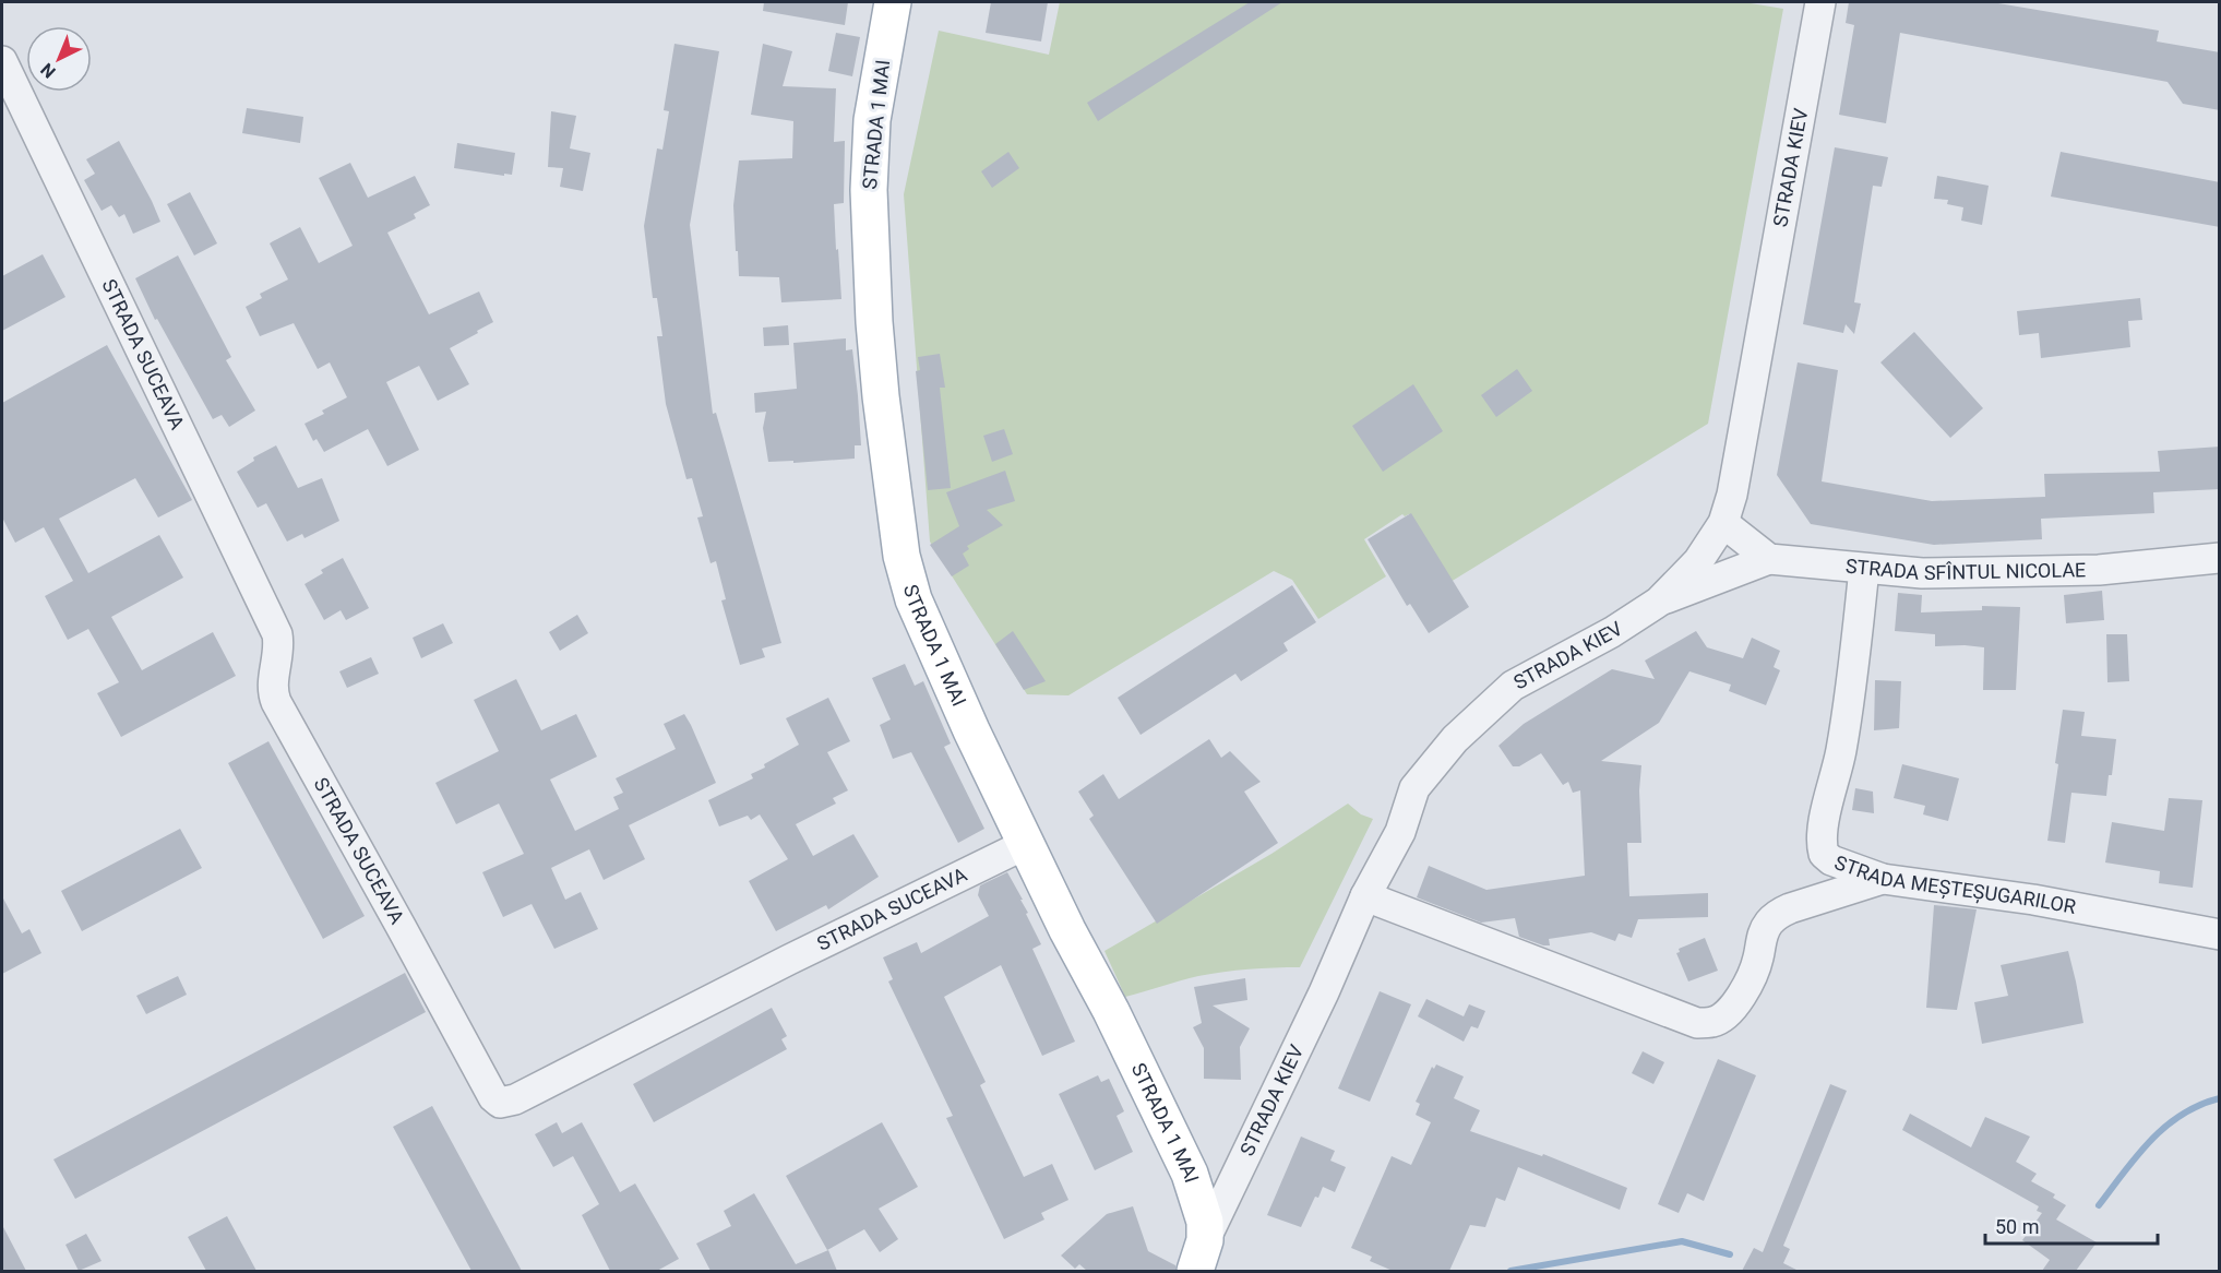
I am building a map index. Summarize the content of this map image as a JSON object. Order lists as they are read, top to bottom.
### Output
{
  "streets": {
    "main road": ["STRADA 1 MAI"],
    "street": [
      "STRADA KIEV",
      "STRADA SUCEAVA",
      "STRADA SFÎNTUL NICOLAE",
      "STRADA MEȘTEȘUGARILOR"
    ]
  },
  "crossings": [
    ["STRADA 1 MAI", "STRADA KIEV"],
    ["STRADA 1 MAI", "STRADA SUCEAVA"],
    ["STRADA SFÎNTUL NICOLAE", "STRADA MEȘTEȘUGARILOR"]
  ],
  "scale_bar": "50 m",
  "north": "bottom left"
}
